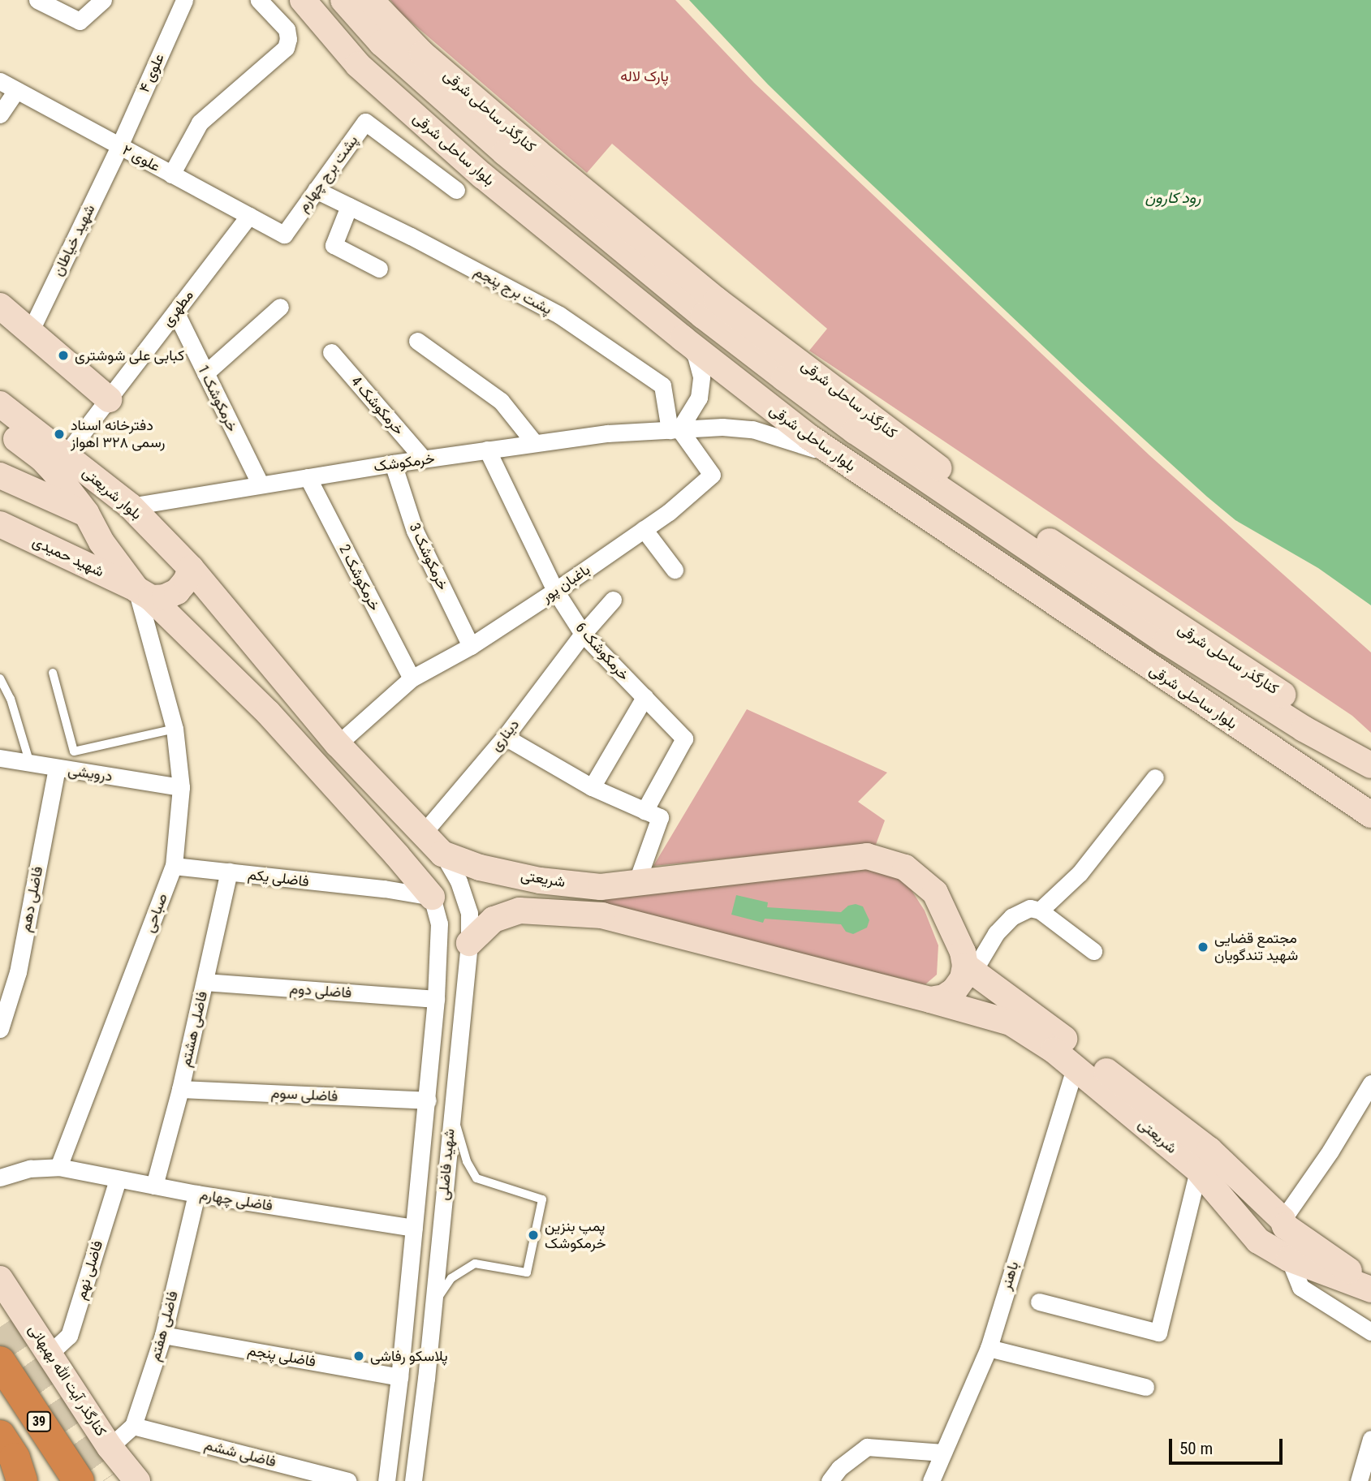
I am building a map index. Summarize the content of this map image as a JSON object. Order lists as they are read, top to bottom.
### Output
{
  "streets": {
    "highway": ["39"],
    "main road": [
      "کنارگذر ساحلی شرقی",
      "بلوار ساحلی شرقی",
      "بلوار شریعتی",
      "شهید حمیدی",
      "شریعتی",
      "کنارگذر آیت الله بهبهانی"
    ],
    "street": [
      "علوی ۴",
      "علوی ۲",
      "پشت برج چهارم",
      "شهید خیاطان",
      "پشت برج پنجم",
      "مطهری",
      "خرمکوشک 1",
      "خرمکوشک 4",
      "خرمکوشک",
      "خرمکوشک 3",
      "خرمکوشک 2",
      "باغبان پور",
      "خرمکوشک 6",
      "دیناری",
      "درویشی",
      "فاضلی یکم",
      "فاضلی دهم",
      "صباحی",
      "فاضلی دوم",
      "فاضلی هشتم",
      "فاضلی سوم",
      "شهید فاضلی",
      "فاضلی چهارم",
      "فاضلی نهم",
      "باهنر",
      "فاضلی هفتم",
      "فاضلی پنجم",
      "فاضلی ششم"
    ]
  },
  "crossings": [
    ["علوی ۴", "علوی ۲"],
    ["علوی ۴", "شهید خیاطان"],
    ["بلوار ساحلی شرقی", "خرمکوشک"],
    ["علوی ۲", "پشت برج چهارم"],
    ["علوی ۲", "شهید خیاطان"],
    ["علوی ۲", "مطهری"],
    ["پشت برج چهارم", "پشت برج پنجم"],
    ["پشت برج پنجم", "خرمکوشک"],
    ["پشت برج پنجم", "باغبان پور"],
    ["مطهری", "خرمکوشک 1"],
    ["مطهری", "بلوار شریعتی"],
    ["خرمکوشک 1", "خرمکوشک"],
    ["خرمکوشک 4", "خرمکوشک"],
    ["خرمکوشک", "بلوار شریعتی"],
    ["خرمکوشک", "خرمکوشک 3"],
    ["خرمکوشک", "خرمکوشک 2"],
    ["خرمکوشک", "باغبان پور"],
    ["خرمکوشک", "خرمکوشک 6"],
    ["بلوار شریعتی", "شهید حمیدی"],
    ["بلوار شریعتی", "شریعتی"],
    ["بلوار شریعتی", "صباحی"],
    ["شهید حمیدی", "صباحی"],
    ["خرمکوشک 3", "باغبان پور"],
    ["خرمکوشک 2", "باغبان پور"],
    ["باغبان پور", "خرمکوشک 6"],
    ["باغبان پور", "شریعتی"],
    ["خرمکوشک 6", "دیناری"],
    ["دیناری", "شریعتی"],
    ["درویشی", "فاضلی دهم"],
    ["درویشی", "صباحی"],
    ["فاضلی یکم", "صباحی"],
    ["فاضلی یکم", "فاضلی هشتم"],
    ["فاضلی یکم", "شهید فاضلی"],
    ["شریعتی", "شهید فاضلی"],
    ["شریعتی", "باهنر"],
    ["صباحی", "فاضلی چهارم"],
    ["فاضلی دوم", "فاضلی هشتم"],
    ["فاضلی دوم", "شهید فاضلی"],
    ["فاضلی هشتم", "فاضلی سوم"],
    ["فاضلی هشتم", "فاضلی چهارم"],
    ["فاضلی سوم", "شهید فاضلی"],
    ["شهید فاضلی", "فاضلی چهارم"],
    ["شهید فاضلی", "فاضلی پنجم"],
    ["فاضلی چهارم", "فاضلی نهم"],
    ["فاضلی چهارم", "فاضلی هفتم"],
    ["فاضلی نهم", "کنارگذر آیت الله بهبهانی"],
    ["فاضلی هفتم", "فاضلی پنجم"],
    ["فاضلی هفتم", "کنارگذر آیت الله بهبهانی"],
    ["فاضلی هفتم", "فاضلی ششم"]
  ],
  "water": ["رود کارون"],
  "parks": ["پارک لاله"],
  "places": [
    "کبابی علی شوشتری",
    "دفترخانه اسناد رسمی ۳۲۸ اهواز",
    "مجتمع قضایی شهید تندگویان",
    "پمپ بنزین خرمکوشک",
    "پلاسکو رفاشی"
  ],
  "scale_bar": "50 m"
}
